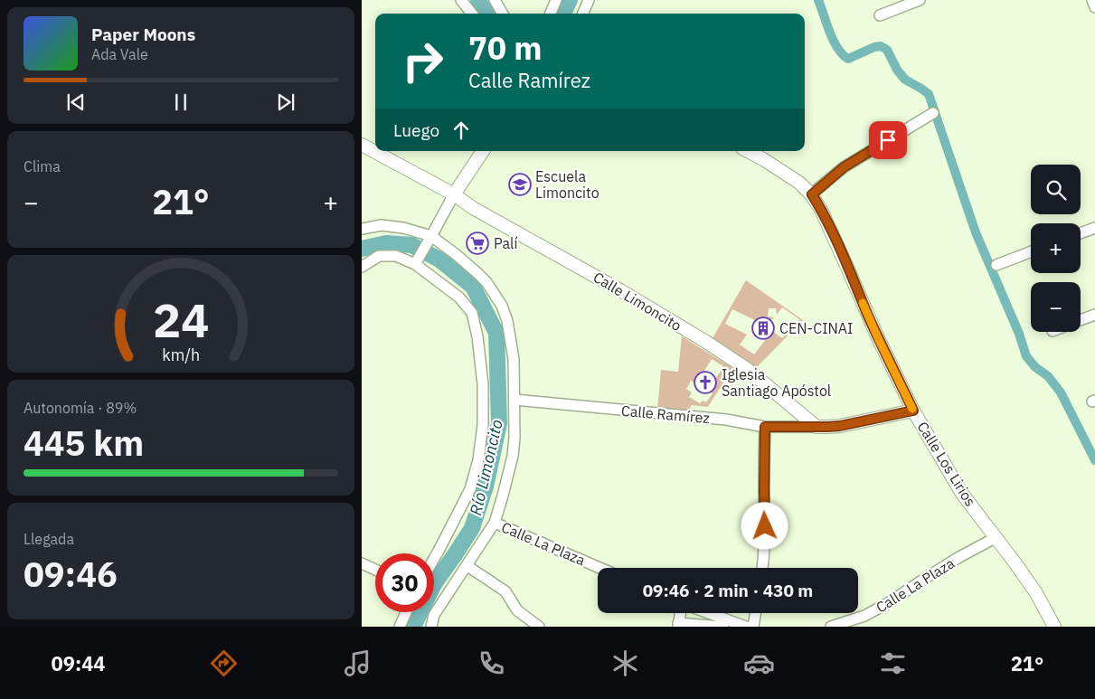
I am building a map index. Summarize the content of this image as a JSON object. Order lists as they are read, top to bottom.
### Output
{
  "streets": {
    "street": [
      "Calle Limoncito",
      "Calle Ramírez",
      "Calle Los Lirios",
      "Calle La Plaza"
    ]
  },
  "crossings": [
    ["Calle Limoncito", "Calle Ramírez"],
    ["Calle Los Lirios", "Calle La Plaza"]
  ],
  "water": ["Río Limoncito"],
  "places": {
    "school or university": ["Escuela Limoncito"],
    "supermarket": ["Palí"],
    "building": ["CEN-CINAI"],
    "church": ["Iglesia Santiago Apóstol"]
  },
  "page": {
    "turn": ["70 m", "Calle Ramírez"],
    "song": ["Paper Moons", "Ada Vale"],
    "then": "Luego",
    "tile": [
      "Clima",
      ["Autonomía · 89%", "445 km"],
      ["Llegada", "09:46"]
    ],
    "map_buttons": ["+", "−"],
    "heat": ["−", "21°", "+"],
    "limit": "30",
    "trip": "09:46 · 2 min · 430 m",
    "tabs": ["09:44", "21°"],
    "gauge": ["24", "km/h"]
  }
}
